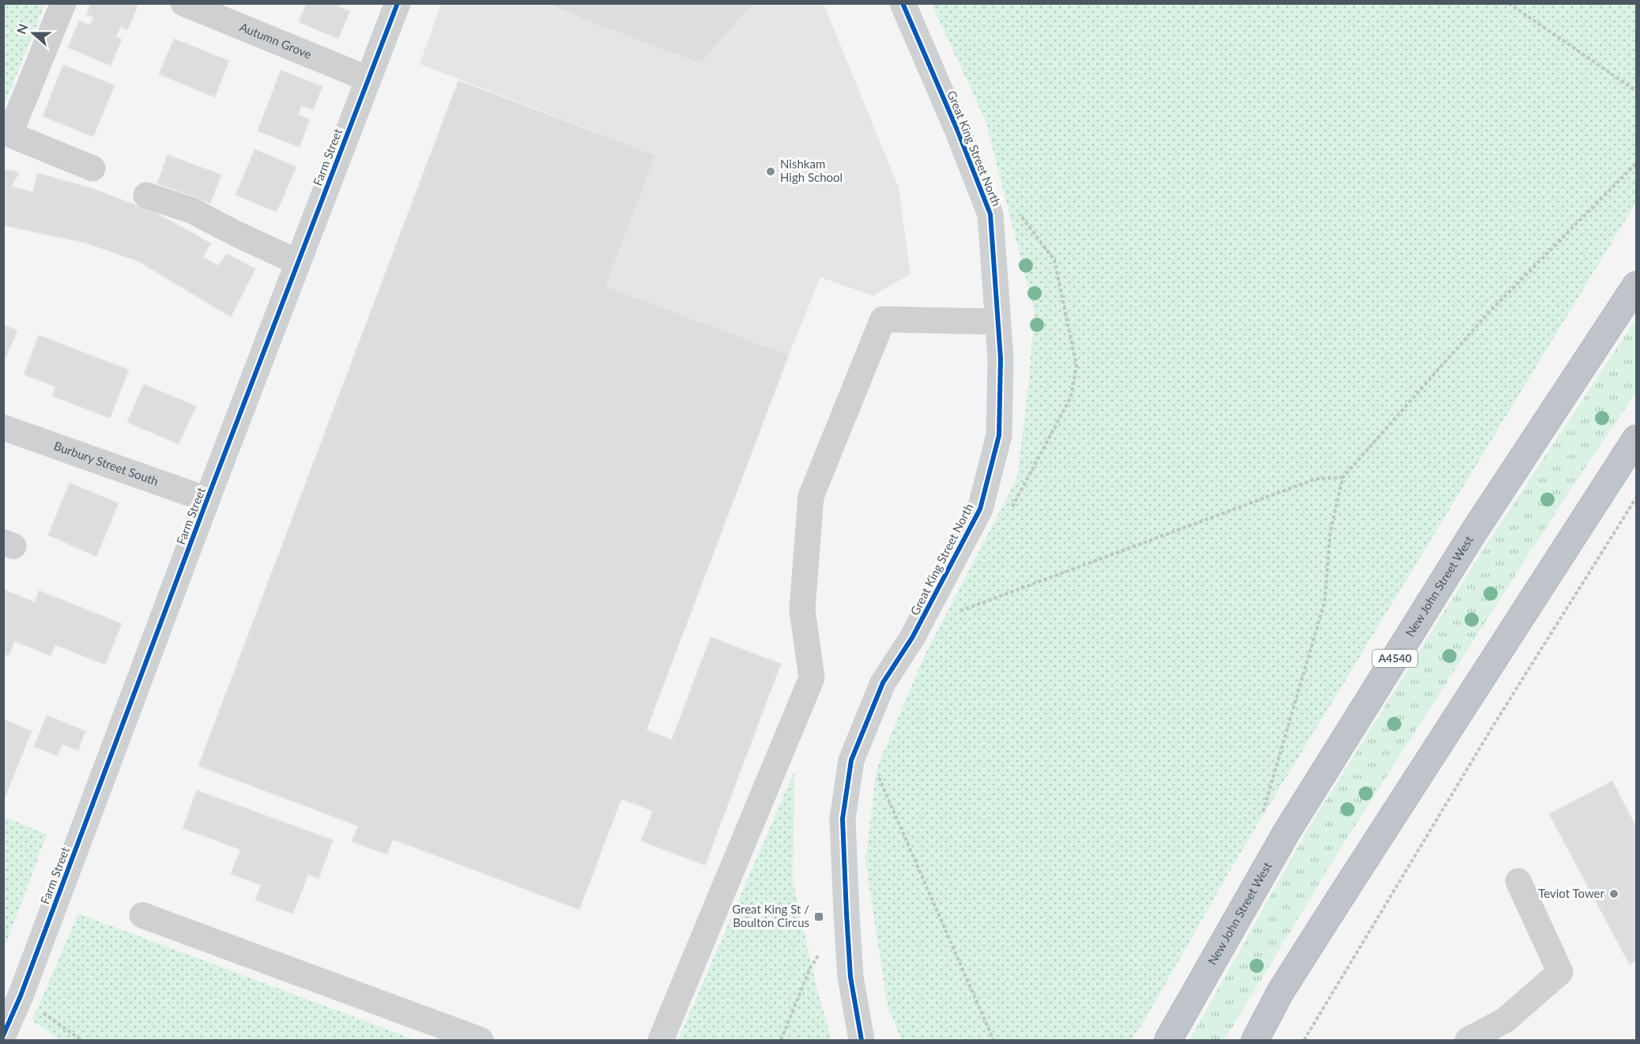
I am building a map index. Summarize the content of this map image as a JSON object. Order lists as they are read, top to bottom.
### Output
{
  "streets": {
    "highway": ["New John Street West", "A4540"],
    "street": [
      "Autumn Grove",
      "Great King Street North",
      "Farm Street",
      "Burbury Street South"
    ]
  },
  "crossings": [
    ["Autumn Grove", "Farm Street"],
    ["Farm Street", "Burbury Street South"]
  ],
  "places": {
    "other": ["Nishkam High School", "Teviot Tower"],
    "transit": ["Great King St / Boulton Circus"]
  },
  "north": "left"
}
